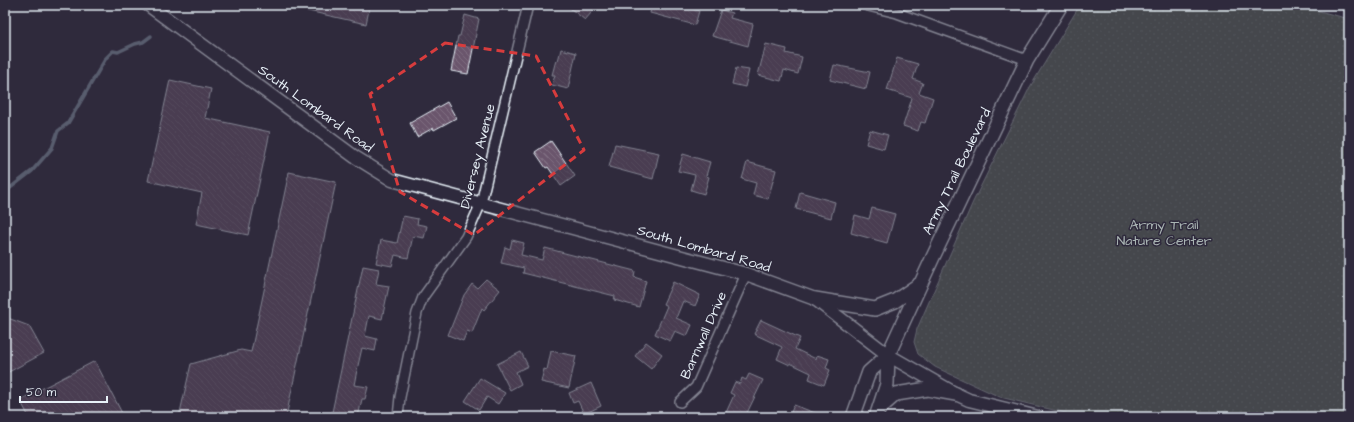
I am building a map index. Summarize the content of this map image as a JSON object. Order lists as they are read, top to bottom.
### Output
{
  "streets": {
    "main road": ["Army Trail Boulevard"],
    "street": ["South Lombard Road", "Diversey Avenue", "Barnwall Drive"]
  },
  "crossings": [
    ["South Lombard Road", "Diversey Avenue"],
    ["South Lombard Road", "Army Trail Boulevard"],
    ["South Lombard Road", "Barnwall Drive"]
  ],
  "parks": ["Army Trail Nature Center"],
  "scale_bar": "50 m"
}
